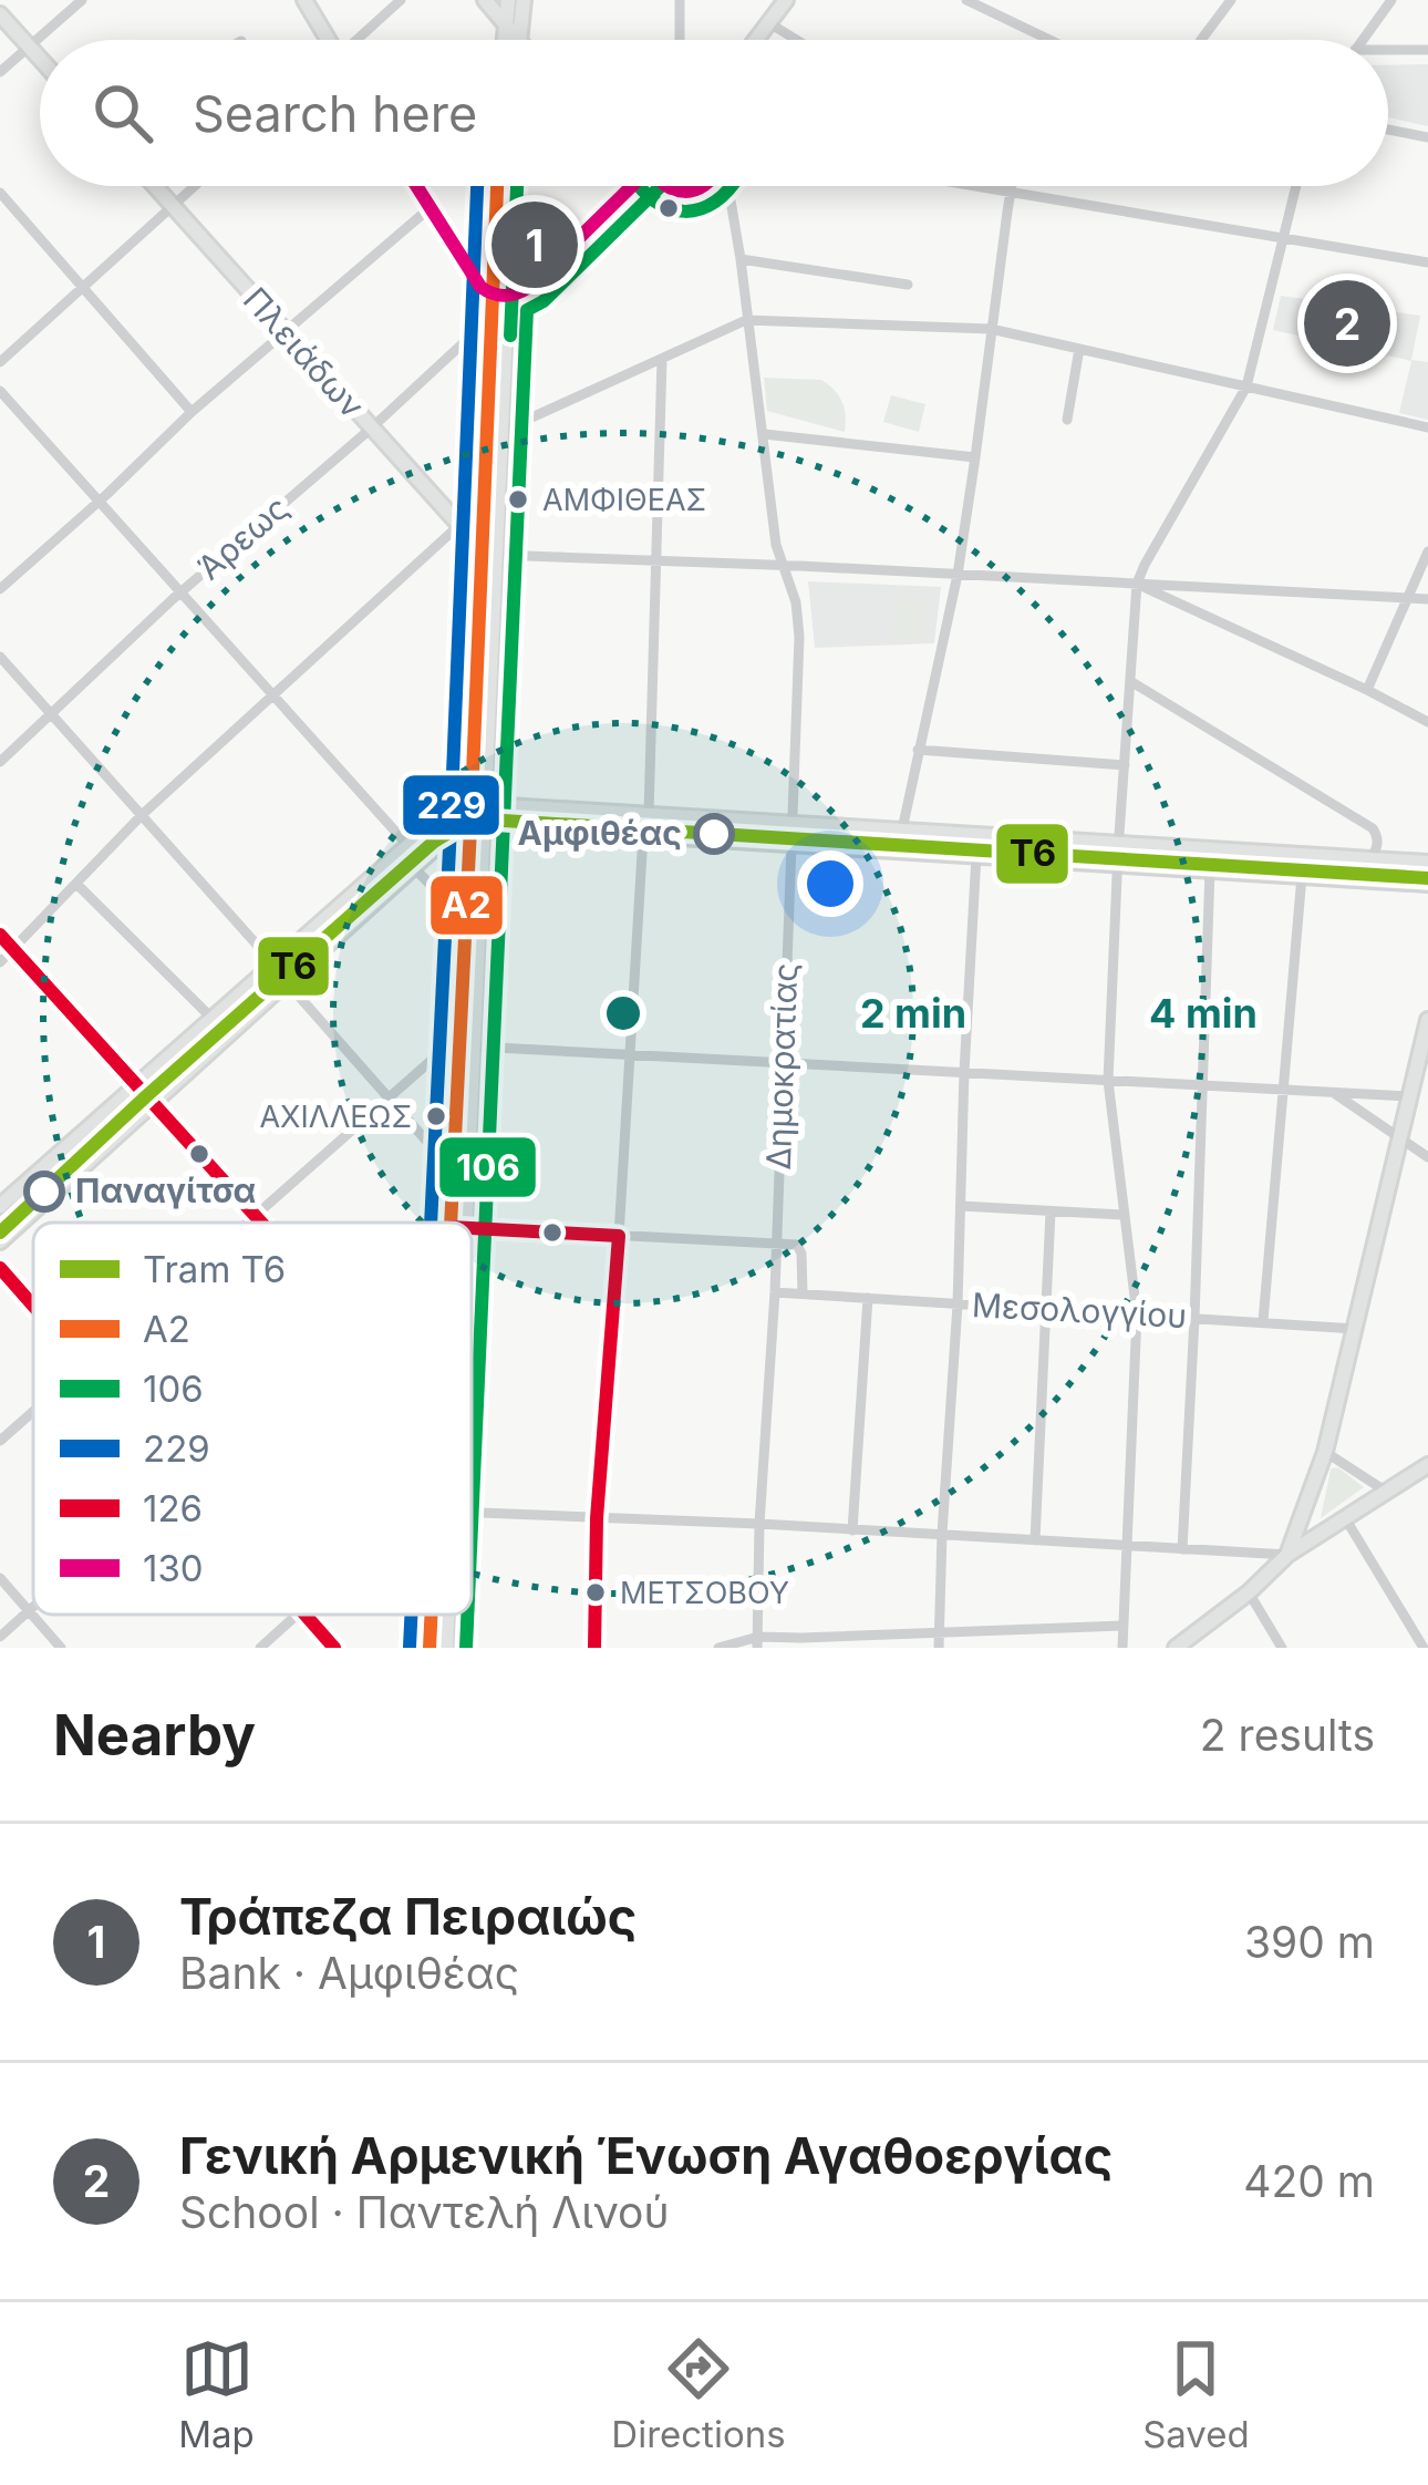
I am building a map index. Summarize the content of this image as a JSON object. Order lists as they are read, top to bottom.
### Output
{
  "streets": {
    "main road": ["Πλειάδων"],
    "street": ["Άρεως", "Δημοκρατίας", "Μεσολογγίου"]
  },
  "crossings": [
    ["Πλειάδων", "Άρεως"],
    ["Δημοκρατίας", "Μεσολογγίου"]
  ],
  "places": [
    "ΑΜΦΙΘΕΑΣ",
    "Αμφιθέας",
    "ΑΧΙΛΛΕΩΣ",
    "Παναγίτσα",
    "ΜΕΤΣΟΒΟΥ"
  ],
  "lines": [
    "transit line Α2",
    "transit line 106",
    "transit line 229",
    "transit line 130",
    "tram line Τ6",
    "transit line 126"
  ],
  "legend": [
    "Tram Τ6",
    "Α2",
    "106",
    "229",
    "126",
    "130"
  ],
  "page": {
    "search": "Search here",
    "pins": ["1", "2"],
    "heading": ["Nearby", "2 results"],
    "list": [
      {
        "mark": "1",
        "name": "Τράπεζα Πειραιώς",
        "note": "Bank · Αμφιθέας",
        "value": "390 m"
      },
      {
        "mark": "2",
        "name": "Γενική Αρμενική Ένωση Αγαθοεργίας",
        "note": "School · Παντελή Λινού",
        "value": "420 m"
      }
    ],
    "nav": ["Map", "Directions", "Saved"]
  },
  "rings": ["2 min", "4 min"]
}
